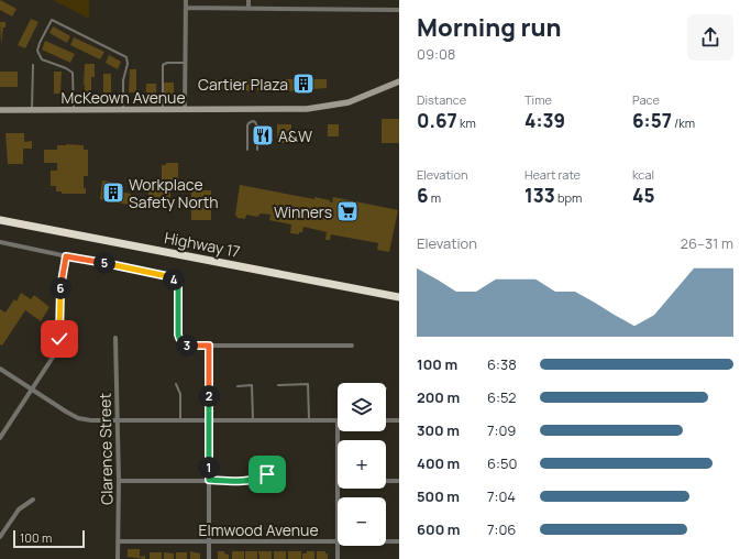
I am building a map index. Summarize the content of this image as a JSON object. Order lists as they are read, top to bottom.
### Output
{
  "streets": {
    "highway": ["Highway 17"],
    "street": ["McKeown Avenue", "Clarence Street", "Elmwood Avenue"]
  },
  "crossings": [
    ["Clarence Street", "Elmwood Avenue"]
  ],
  "places": {
    "building": ["Cartier Plaza", "Workplace Safety North"],
    "restaurant": ["A&W"],
    "supermarket": ["Winners"]
  },
  "scale_bar": "100 m",
  "page": {
    "heading": ["Morning run", "09:08"],
    "stats": [
      ["Distance", "0.67 km"],
      ["Time", "4:39"],
      ["Pace", "6:57 /km"],
      ["Elevation", "6 m"],
      ["Heart rate", "133 bpm"],
      ["kcal", "45"]
    ],
    "chart": ["Elevation", "26–31 m"],
    "pins": [
      "5",
      "4",
      "6",
      "3",
      "2",
      "1"
    ],
    "list": [
      {
        "name": "100 m",
        "note": "6:38"
      },
      {
        "name": "200 m",
        "note": "6:52"
      },
      {
        "name": "300 m",
        "note": "7:09"
      },
      {
        "name": "400 m",
        "note": "6:50"
      },
      {
        "name": "500 m",
        "note": "7:04"
      },
      {
        "name": "600 m",
        "note": "7:06"
      }
    ],
    "map_buttons": ["+", "−"],
    "scale": "100 m"
  }
}
